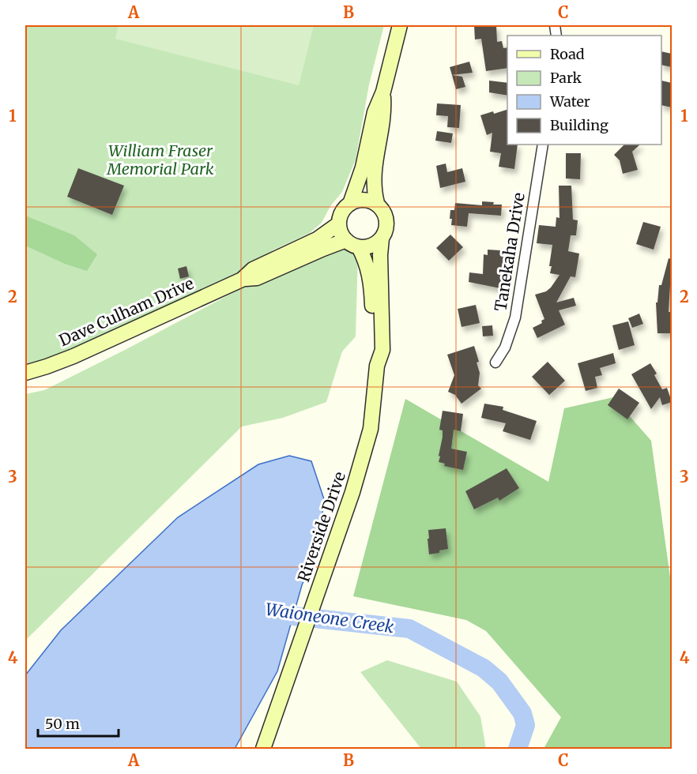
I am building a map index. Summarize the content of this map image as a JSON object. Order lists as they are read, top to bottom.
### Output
{
  "streets": {
    "main road": ["Dave Culham Drive", "Riverside Drive"],
    "street": ["Tanekaha Drive"]
  },
  "crossings": [
    ["Dave Culham Drive", "Riverside Drive"]
  ],
  "water": ["Waioneone Creek"],
  "parks": ["William Fraser Memorial Park"],
  "legend": [
    "Road",
    "Park",
    "Water",
    "Building"
  ],
  "scale_bar": "50 m",
  "grid": {
    "columns": ["A", "B", "C"],
    "rows": [
      "1",
      "2",
      "3",
      "4"
    ]
  }
}
